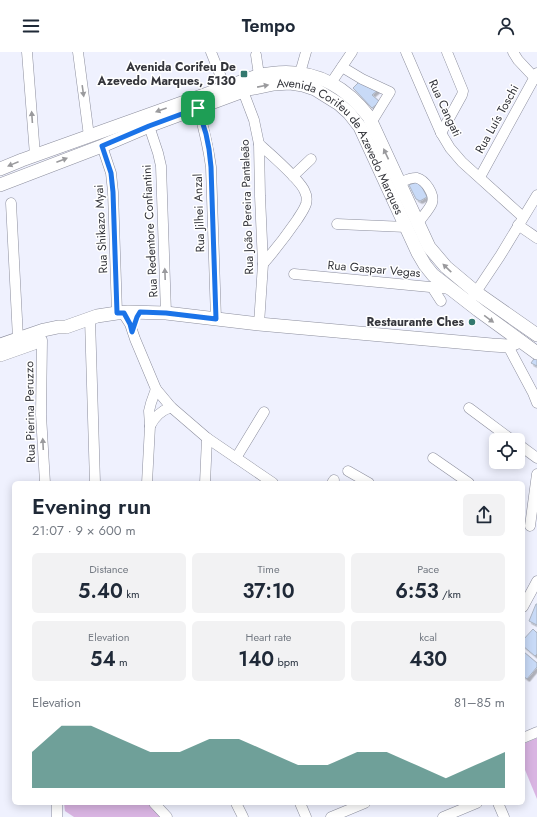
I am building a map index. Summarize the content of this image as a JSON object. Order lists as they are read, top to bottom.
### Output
{
  "streets": {
    "main road": ["Avenida Corifeu de Azevedo Marques"],
    "street": [
      "Rua Cangati",
      "Rua Luís Toschi",
      "Rua João Pereira Pantaleão",
      "Rua Jilhei Anzal",
      "Rua Shikazo Myai",
      "Rua Redentore Confiantini",
      "Rua Gaspar Vegas",
      "Rua Pierina Peruzzo"
    ]
  },
  "crossings": [
    ["Rua Cangati", "Rua Luís Toschi"],
    ["Avenida Corifeu de Azevedo Marques", "Rua João Pereira Pantaleão"],
    ["Avenida Corifeu de Azevedo Marques", "Rua Jilhei Anzal"],
    ["Avenida Corifeu de Azevedo Marques", "Rua Shikazo Myai"],
    ["Avenida Corifeu de Azevedo Marques", "Rua Redentore Confiantini"],
    ["Avenida Corifeu de Azevedo Marques", "Rua Gaspar Vegas"]
  ],
  "one_way": ["Rua Redentore Confiantini"],
  "places": {
    "transit": ["Avenida Corifeu De Azevedo Marques, 5130"],
    "other": ["Restaurante Ches"]
  },
  "page": {
    "header": "Tempo",
    "heading": ["Evening run", "21:07 · 9 × 600 m"],
    "stats": [
      ["Distance", "5.40 km"],
      ["Time", "37:10"],
      ["Pace", "6:53 /km"],
      ["Elevation", "54 m"],
      ["Heart rate", "140 bpm"],
      ["kcal", "430"]
    ],
    "chart": ["Elevation", "81–85 m"]
  }
}
